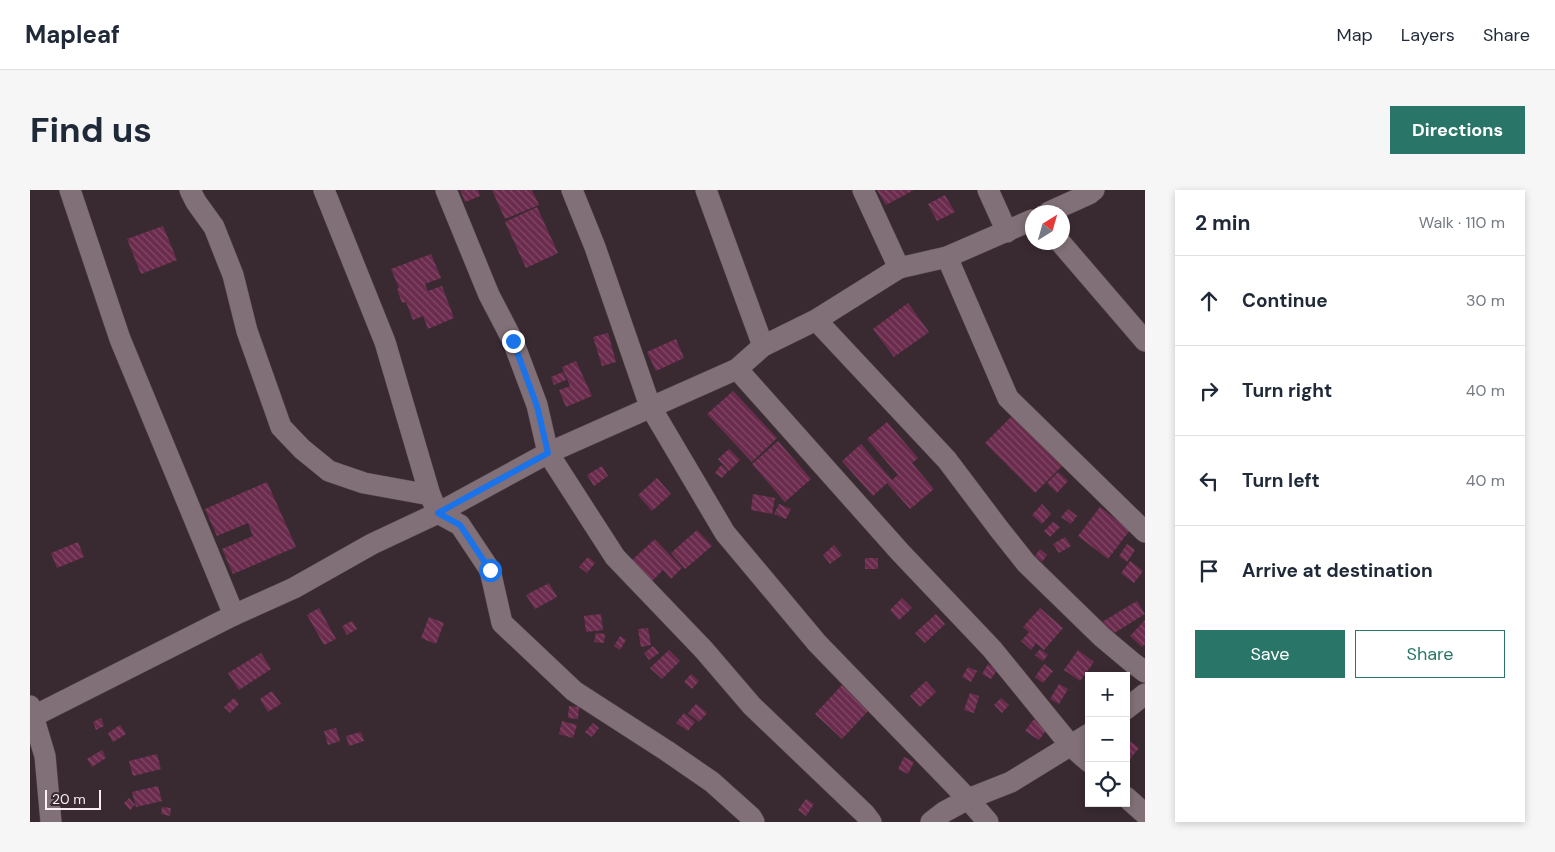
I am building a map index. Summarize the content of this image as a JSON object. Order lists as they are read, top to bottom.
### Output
{
  "scale_bar": "20 m",
  "north": "top right",
  "page": {
    "header": "Mapleaf",
    "nav": ["Map", "Layers", "Share"],
    "buttons": [
      "Directions",
      ["Save", "Share"]
    ],
    "title": "Find us",
    "heading": ["2 min", "Walk · 110 m"],
    "list": [
      ["Continue", "30 m"],
      ["Turn right", "40 m"],
      ["Turn left", "40 m"],
      "Arrive at destination"
    ],
    "map_buttons": ["+", "−"],
    "scale": "20 m"
  }
}
